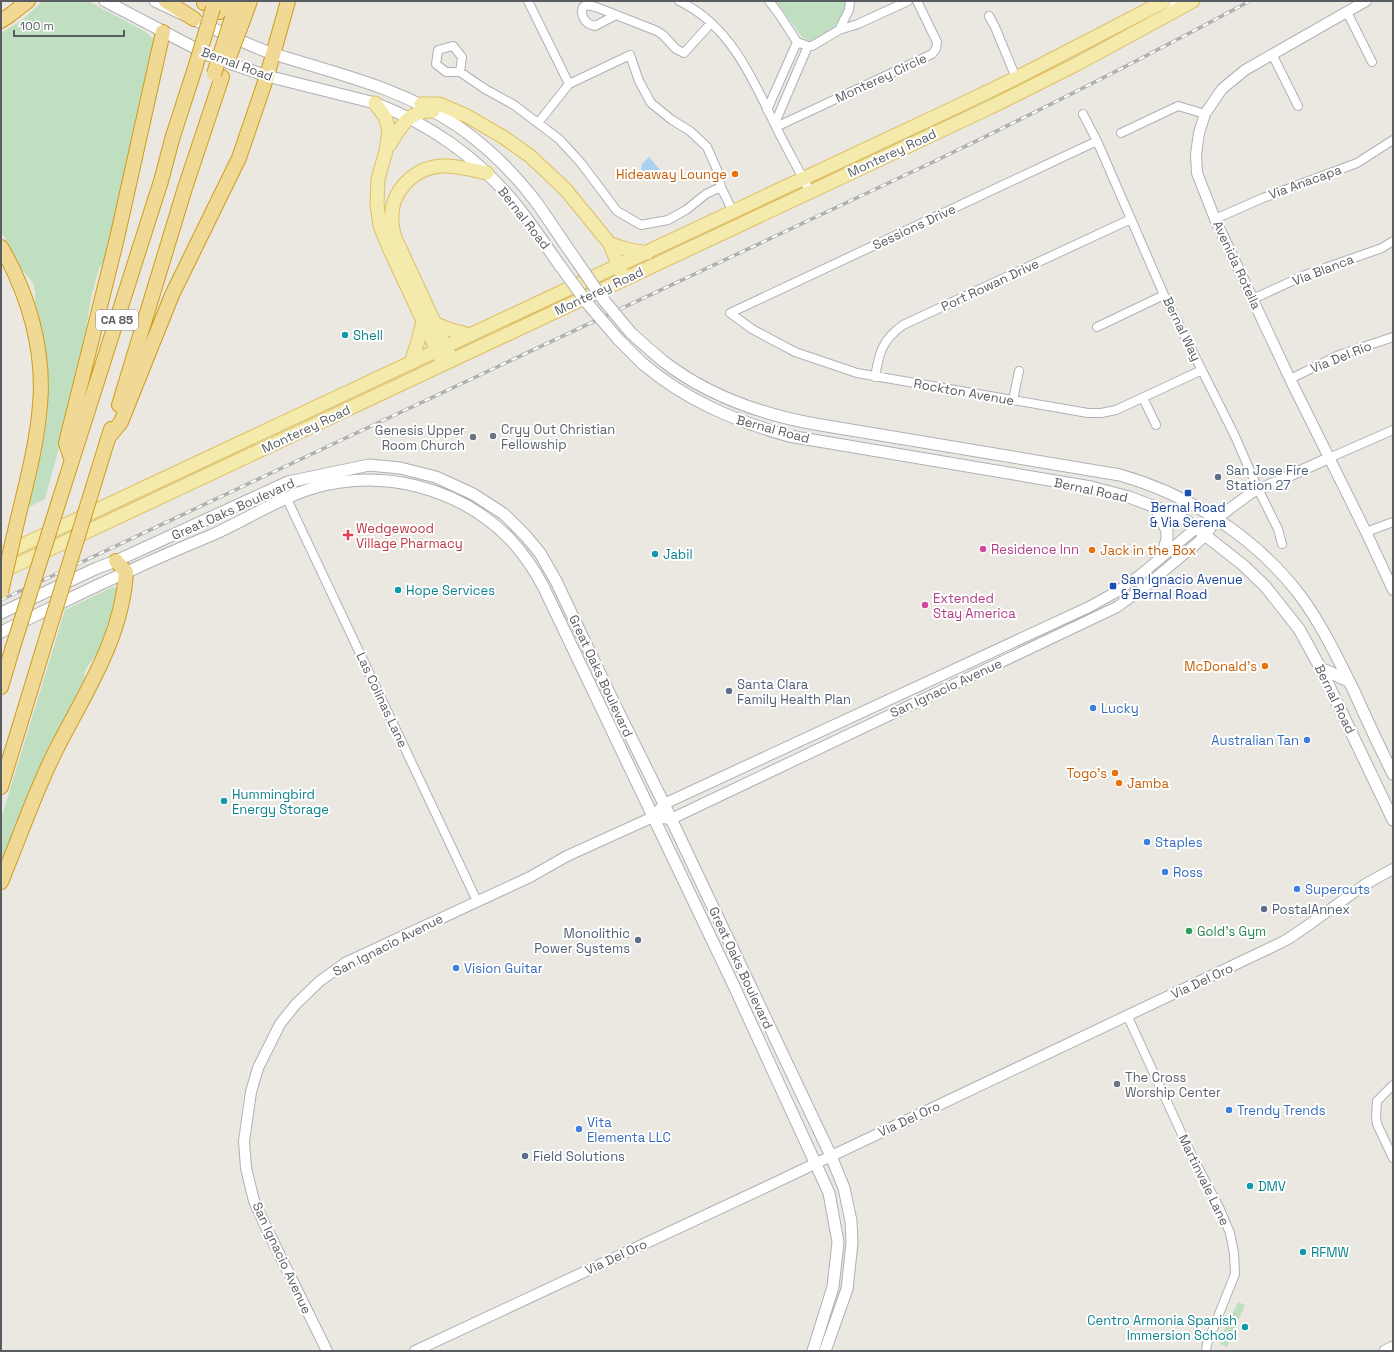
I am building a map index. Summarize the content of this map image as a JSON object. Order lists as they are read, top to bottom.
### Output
{
  "streets": {
    "highway": ["CA 85"],
    "main road": ["Bernal Road", "Monterey Road", "Great Oaks Boulevard"],
    "street": [
      "Monterey Circle",
      "Via Anacapa",
      "Sessions Drive",
      "Avenida Rotella",
      "Via Blanca",
      "Port Rowan Drive",
      "Bernal Way",
      "Via Del Rio",
      "Rockton Avenue",
      "San Ignacio Avenue",
      "Las Colinas Lane",
      "Via Del Oro",
      "Martinvale Lane"
    ]
  },
  "crossings": [
    ["Bernal Road", "San Ignacio Avenue"],
    ["Via Anacapa", "Avenida Rotella"],
    ["Sessions Drive", "Bernal Way"],
    ["Sessions Drive", "Rockton Avenue"],
    ["Avenida Rotella", "Via Blanca"],
    ["Avenida Rotella", "Via Del Rio"],
    ["Avenida Rotella", "San Ignacio Avenue"],
    ["Port Rowan Drive", "Bernal Way"],
    ["Port Rowan Drive", "Rockton Avenue"],
    ["Bernal Way", "Rockton Avenue"],
    ["Bernal Way", "San Ignacio Avenue"],
    ["Great Oaks Boulevard", "San Ignacio Avenue"],
    ["Great Oaks Boulevard", "Las Colinas Lane"],
    ["Great Oaks Boulevard", "Via Del Oro"],
    ["San Ignacio Avenue", "Las Colinas Lane"],
    ["Via Del Oro", "Martinvale Lane"]
  ],
  "places": {
    "other": [
      "Hideaway Lounge",
      "Shell",
      "Cryy Out Christian Fellowship",
      "Genesis Upper Room Church",
      "San Jose Fire Station 27",
      "Residence Inn",
      "Jack in the Box",
      "Jabil",
      "Hope Services",
      "Extended Stay America",
      "McDonald's",
      "Santa Clara Family Health Plan",
      "Lucky",
      "Australian Tan",
      "Togo's",
      "Jamba",
      "Hummingbird Energy Storage",
      "Staples",
      "Ross",
      "Supercuts",
      "PostalAnnex",
      "Gold's Gym",
      "Monolithic Power Systems",
      "Vision Guitar",
      "The Cross Worship Center",
      "Trendy Trends",
      "Vita Elementa LLC",
      "Field Solutions",
      "DMV",
      "RFMW",
      "Centro Armonia Spanish Immersion School"
    ],
    "transit": ["Bernal Road & Via Serena", "San Ignacio Avenue & Bernal Road"],
    "health": ["Wedgewood Village Pharmacy"]
  },
  "scale_bar": "100 m"
}
